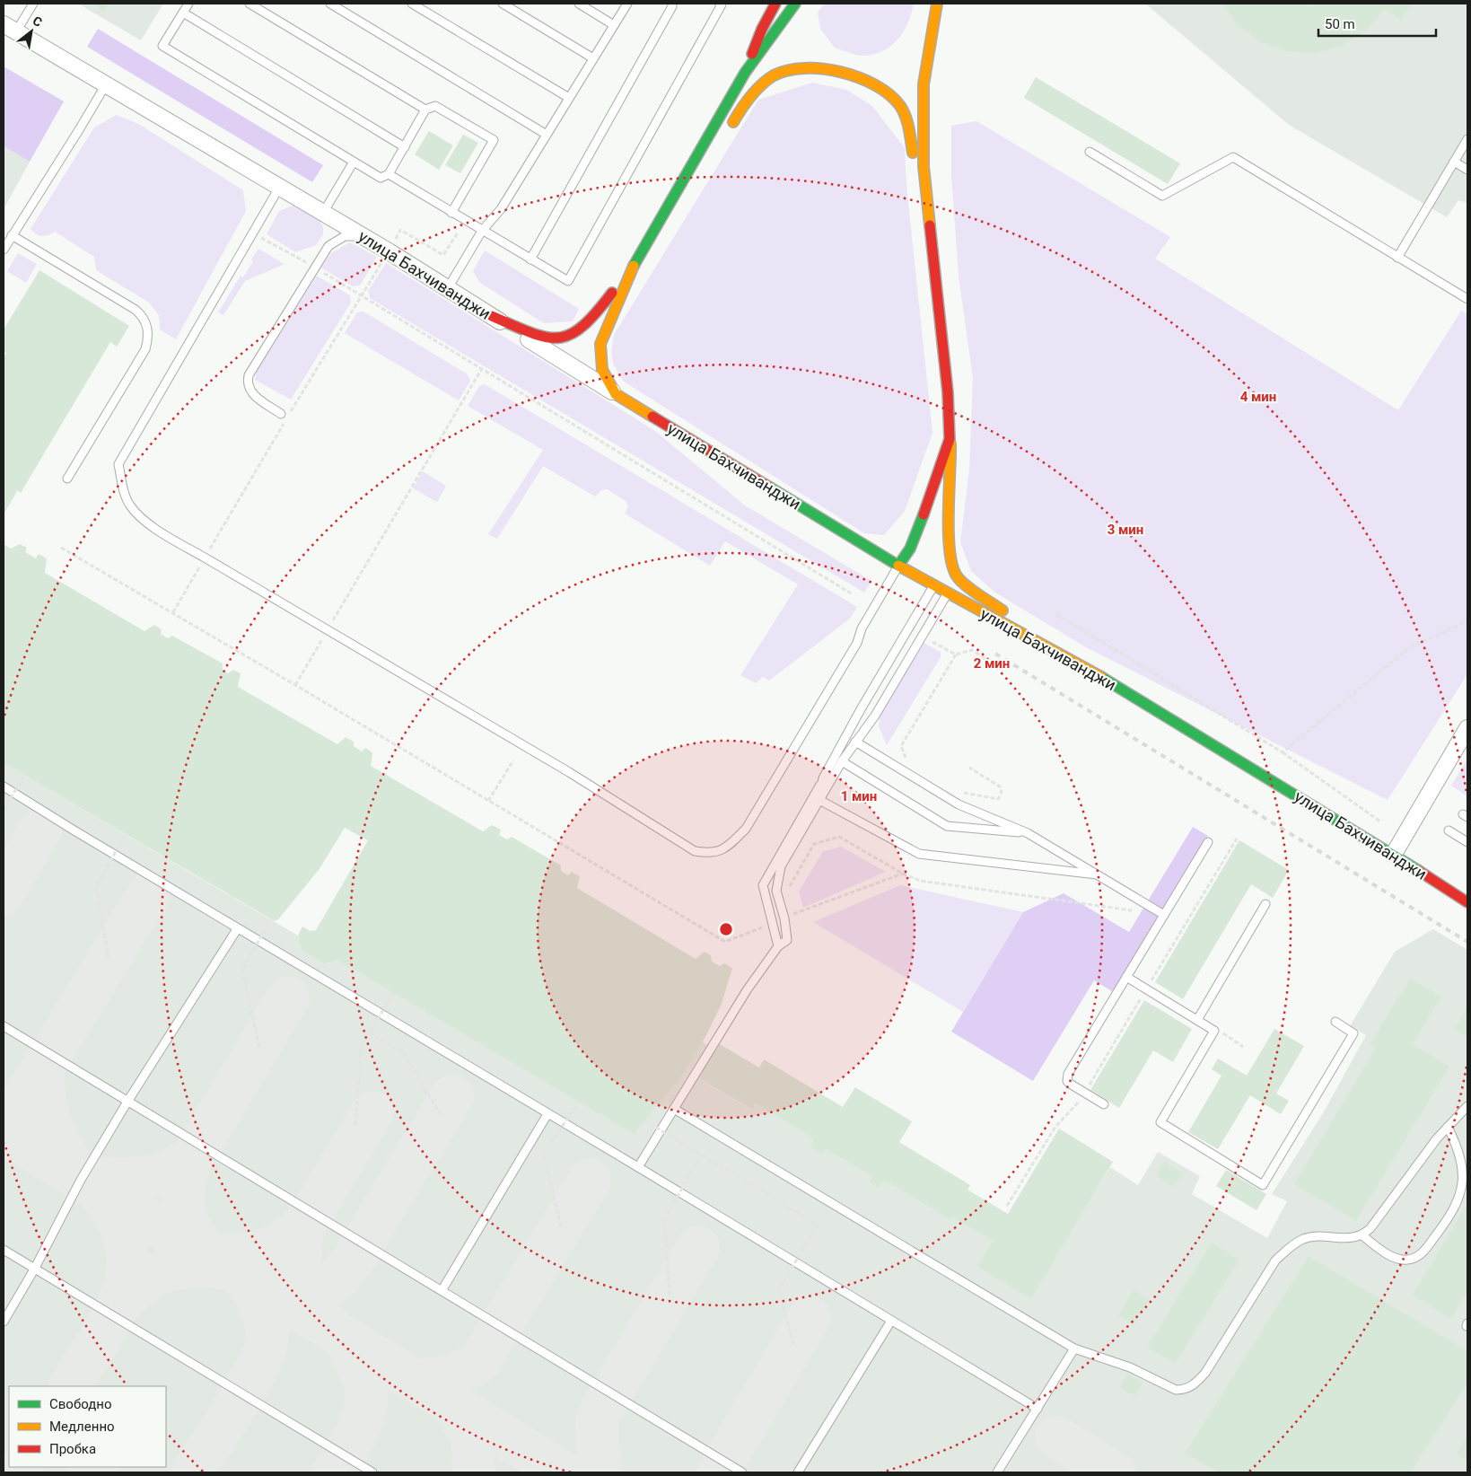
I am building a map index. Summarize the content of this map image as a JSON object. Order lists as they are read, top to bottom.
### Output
{
  "streets": {
    "main road": ["улица Бахчиванджи"]
  },
  "legend": ["Свободно", "Медленно", "Пробка"],
  "scale_bar": "50 m",
  "north": "top right",
  "rings": [
    "4 мин",
    "3 мин",
    "2 мин",
    "1 мин"
  ]
}
